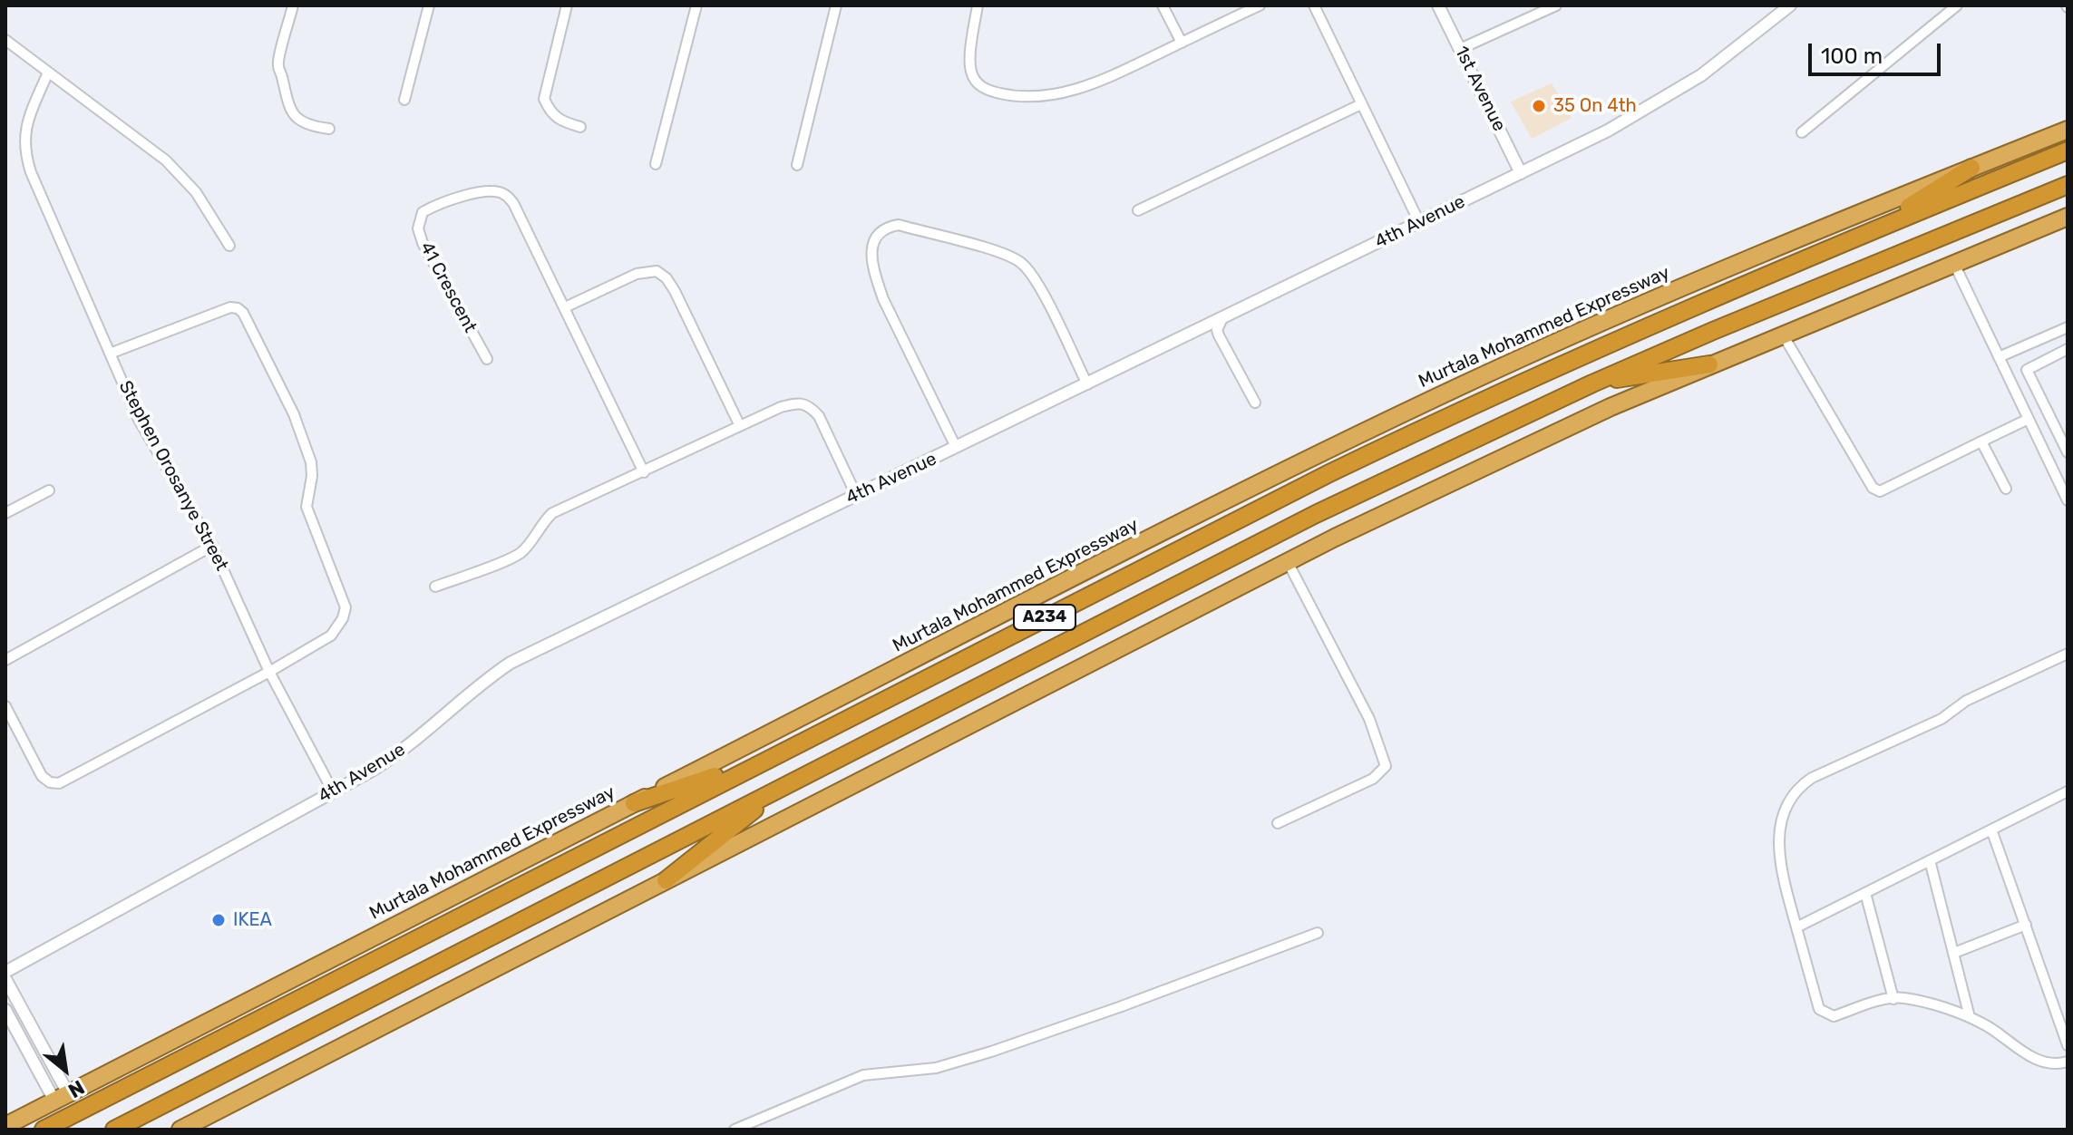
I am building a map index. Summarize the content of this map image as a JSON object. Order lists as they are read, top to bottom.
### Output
{
  "streets": {
    "highway": ["Murtala Mohammed Expressway", "A234"],
    "street": [
      "1st Avenue",
      "4th Avenue",
      "41 Crescent",
      "Stephen Orosanye Street"
    ]
  },
  "crossings": [
    ["1st Avenue", "4th Avenue"],
    ["4th Avenue", "Stephen Orosanye Street"]
  ],
  "places": ["35 On 4th", "IKEA"],
  "scale_bar": "100 m",
  "north": "bottom right"
}
